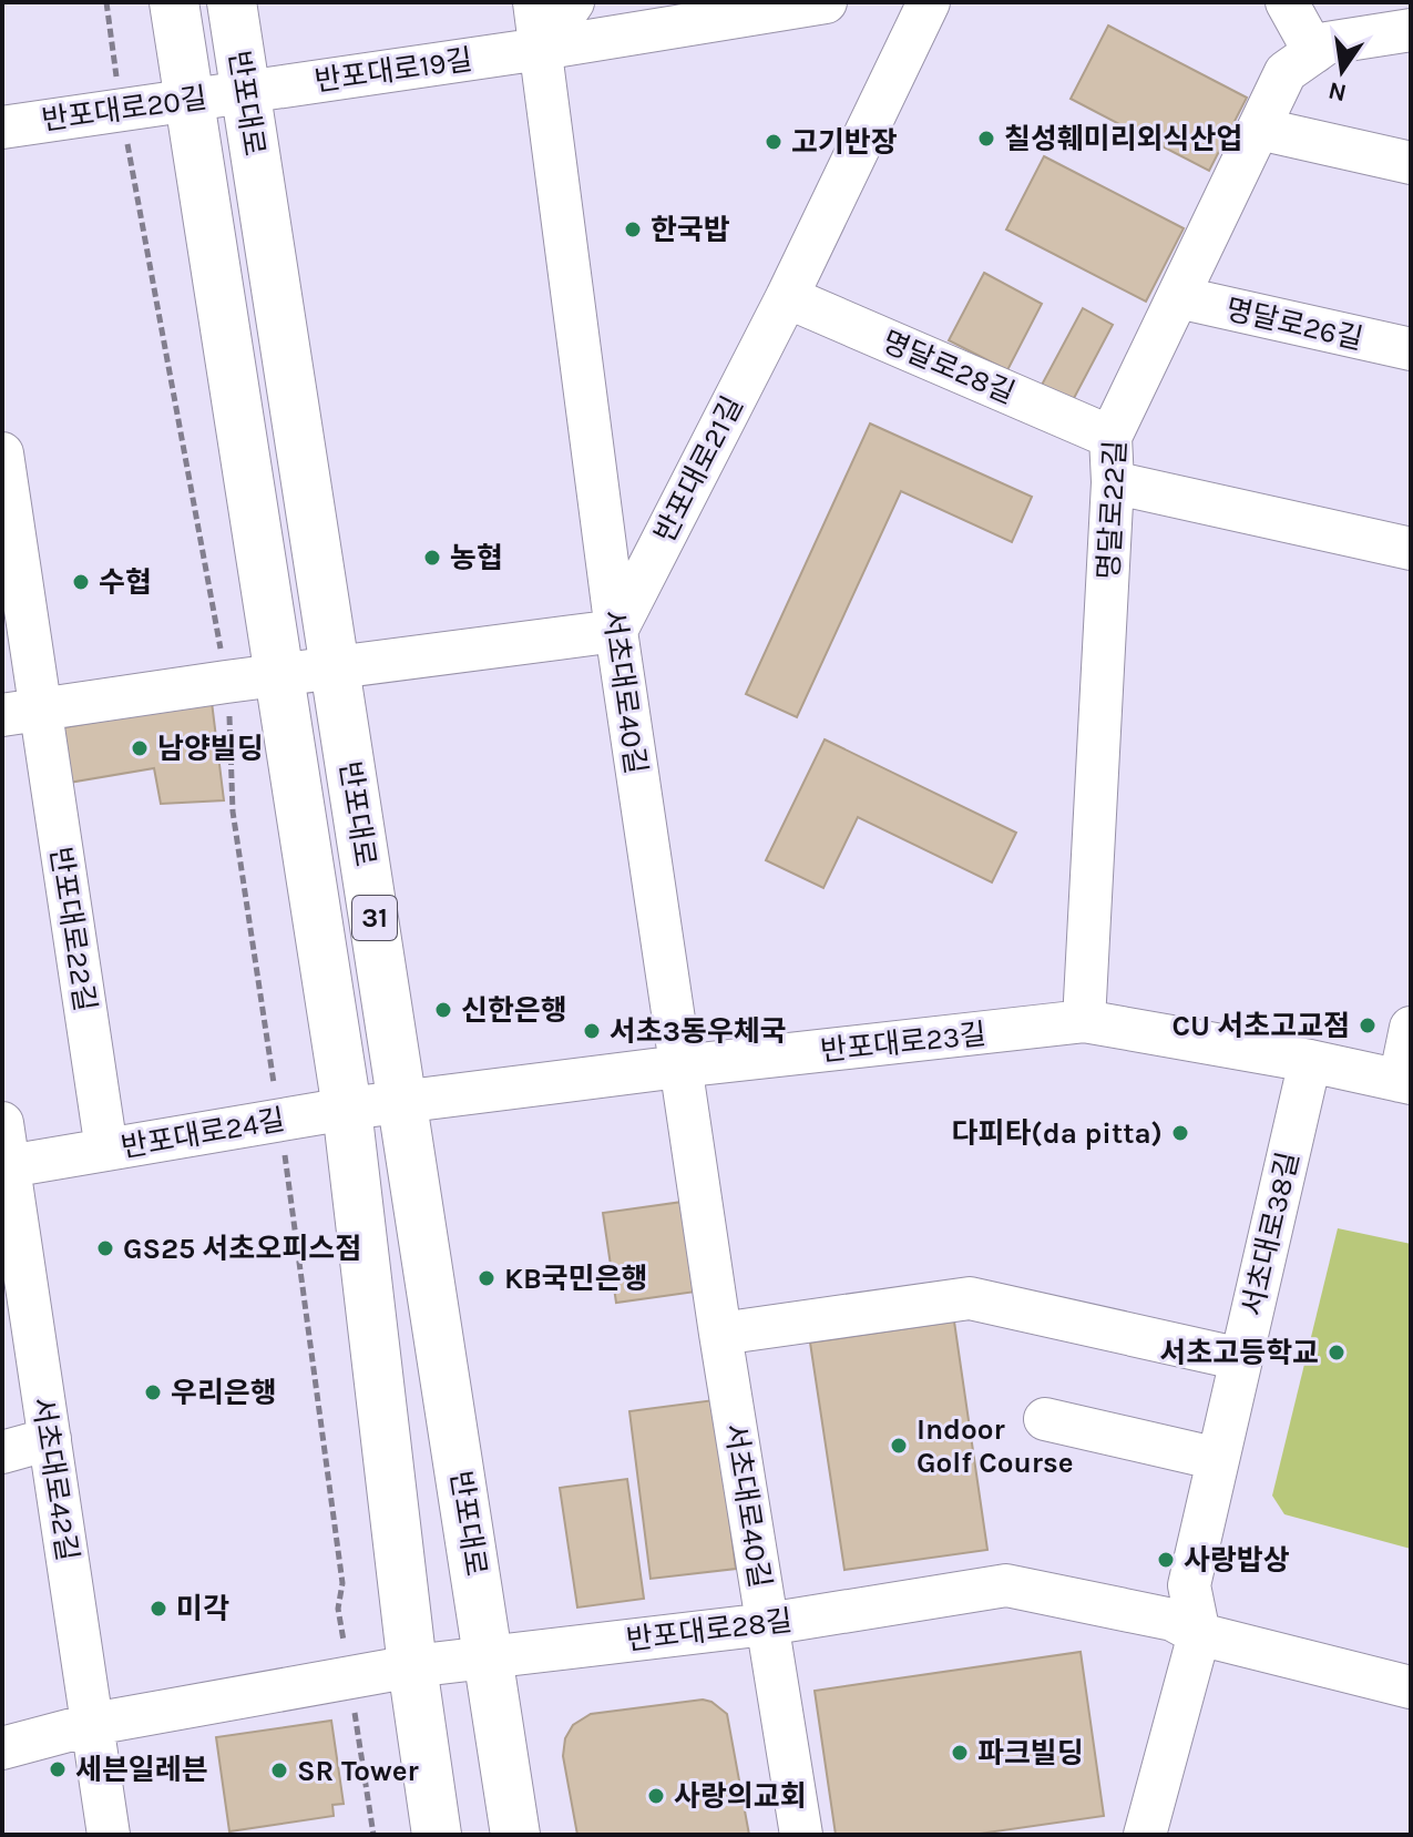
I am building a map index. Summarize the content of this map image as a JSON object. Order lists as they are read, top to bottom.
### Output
{
  "streets": {
    "main road": ["반포대로", "31"],
    "street": [
      "반포대로19길",
      "반포대로20길",
      "명달로26길",
      "명달로28길",
      "반포대로21길",
      "명달로22길",
      "서초대로40길",
      "반포대로22길",
      "반포대로23길",
      "반포대로24길",
      "서초대로38길",
      "서초대로42길",
      "반포대로28길"
    ]
  },
  "crossings": [
    ["반포대로19길", "반포대로"],
    ["반포대로19길", "반포대로20길"],
    ["반포대로19길", "서초대로40길"],
    ["반포대로", "반포대로20길"],
    ["반포대로", "반포대로23길"],
    ["반포대로", "반포대로24길"],
    ["반포대로", "반포대로28길"],
    ["명달로26길", "명달로22길"],
    ["명달로28길", "반포대로21길"],
    ["명달로28길", "명달로22길"],
    ["반포대로21길", "서초대로40길"],
    ["명달로22길", "반포대로23길"],
    ["서초대로40길", "반포대로23길"],
    ["서초대로40길", "반포대로28길"],
    ["반포대로22길", "반포대로24길"],
    ["반포대로23길", "반포대로24길"],
    ["반포대로23길", "서초대로38길"],
    ["반포대로24길", "서초대로42길"],
    ["서초대로38길", "반포대로28길"],
    ["서초대로42길", "반포대로28길"]
  ],
  "places": [
    "칠성훼미리외식산업",
    "고기반장",
    "한국밥",
    "농협",
    "수협",
    "남양빌딩",
    "신한은행",
    "CU 서초고교점",
    "서초3동우체국",
    "다피타(da pitta)",
    "GS25 서초오피스점",
    "KB국민은행",
    "서초고등학교",
    "우리은행",
    "Indoor Golf Course",
    "사랑밥상",
    "미각",
    "파크빌딩",
    "세븐일레븐",
    "SR Tower",
    "사랑의교회"
  ],
  "north": "bottom"
}
